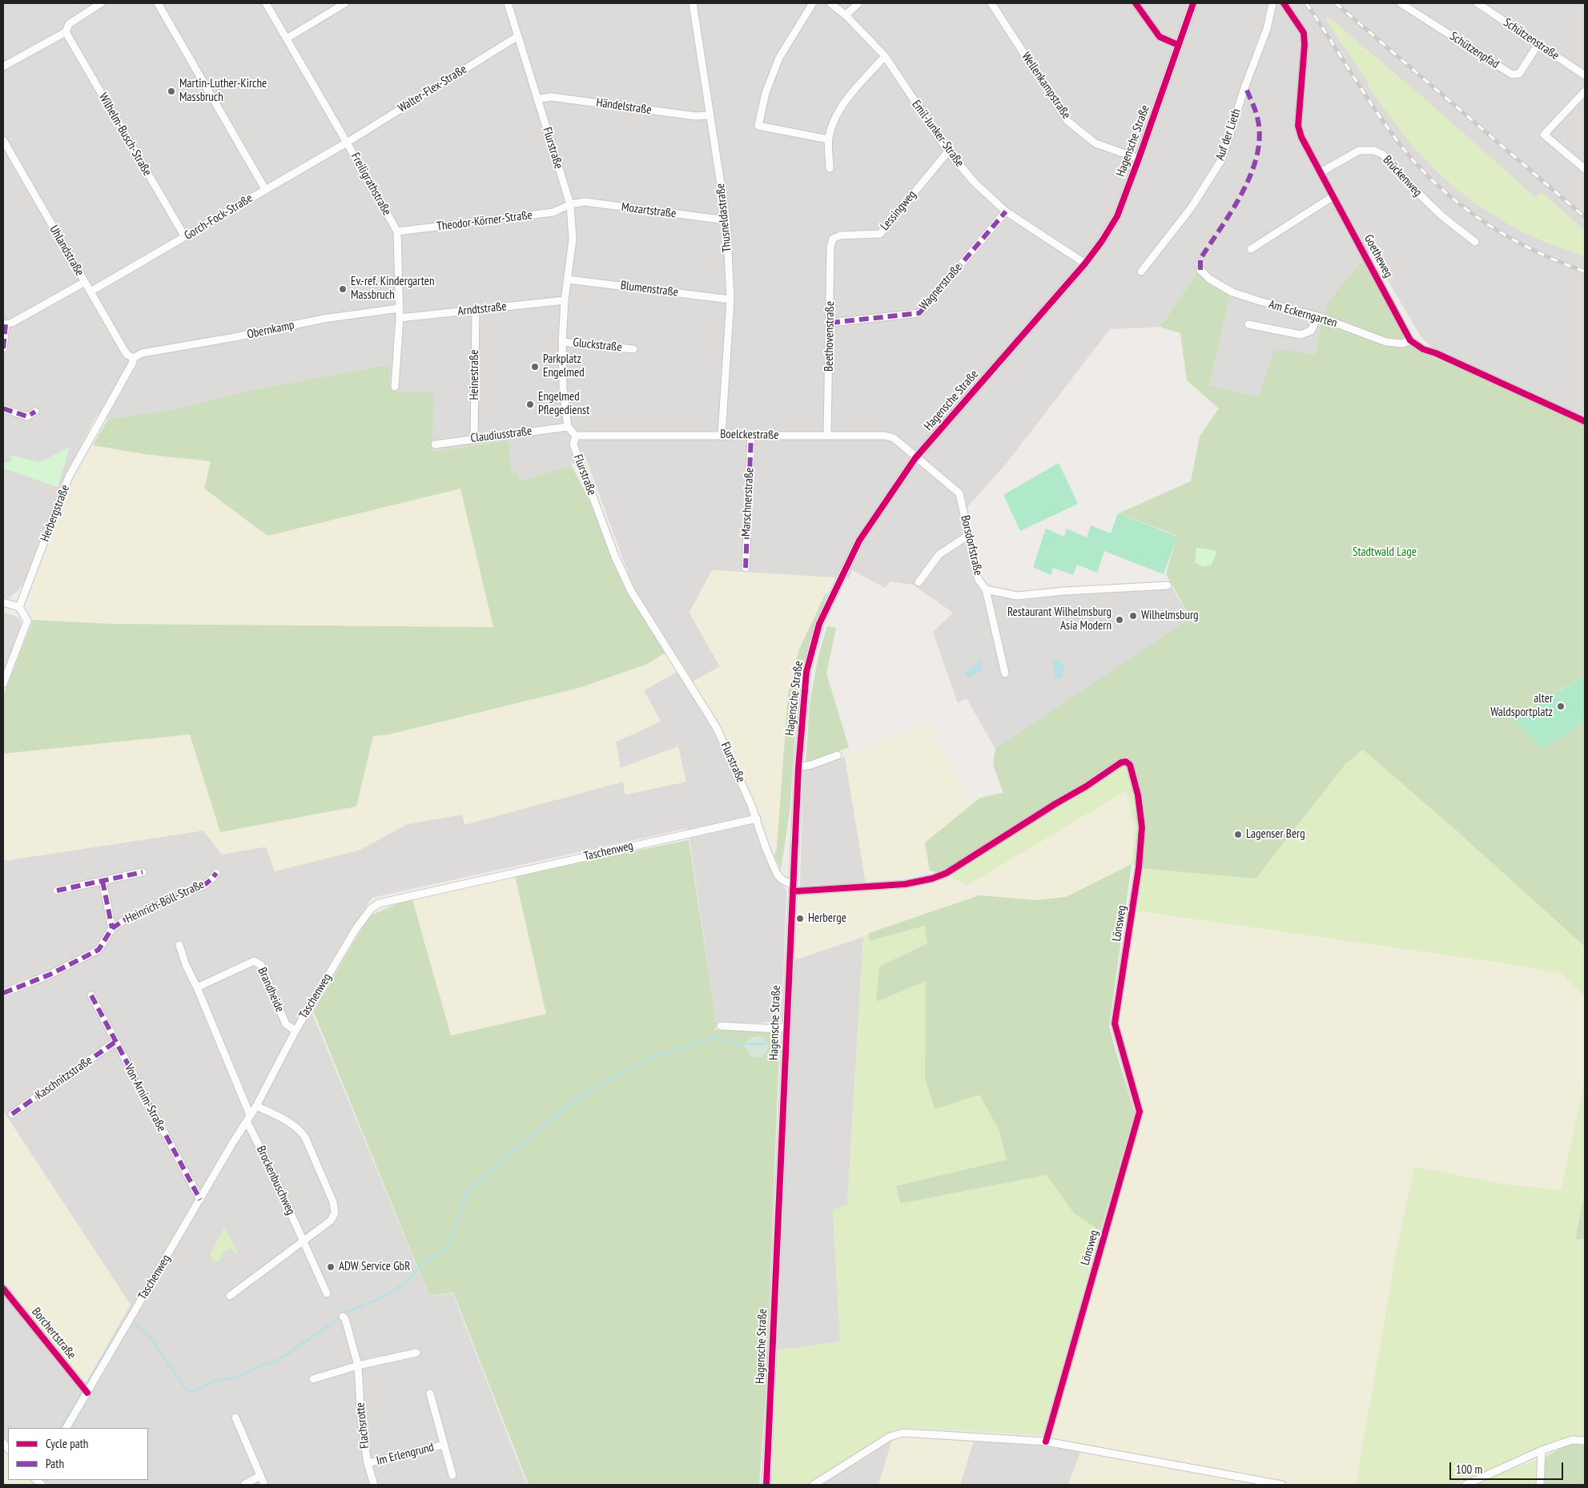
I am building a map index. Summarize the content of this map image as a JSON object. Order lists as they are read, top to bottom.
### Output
{
  "streets": {
    "street": [
      "Schützenstraße",
      "Schützenpfad",
      "Wellenkampstraße",
      "Walter-Flex-Straße",
      "Händelstraße",
      "Emil-Junker-Straße",
      "Wilhelm-Busch-Straße",
      "Auf der Lieth",
      "Hagensche Straße",
      "Flurstraße",
      "Brückenweg",
      "Freiligrathstraße",
      "Mozartstraße",
      "Lessingweg",
      "Gorch-Fock-Straße",
      "Thusneldastraße",
      "Theodor-Körner-Straße",
      "Uhlandstraße",
      "Goetheweg",
      "Wagnerstraße",
      "Blumenstraße",
      "Arndtstraße",
      "Am Eckerngarten",
      "Obernkamp",
      "Beethovenstraße",
      "Gluckstraße",
      "Heinestraße",
      "Claudiusstraße",
      "Boelckestraße",
      "Marschnerstraße",
      "Herbergstraße",
      "Borsdorfstraße",
      "Taschenweg",
      "Heinrich-Böll-Straße",
      "Lönsweg",
      "Brandheide",
      "Kaschnitzstraße",
      "Von-Arnim-Straße",
      "Brockenbuschweg",
      "Borchertstraße",
      "Flachsrotte",
      "Im Erlengrund"
    ]
  },
  "crossings": [
    ["Schützenstraße", "Schützenpfad"],
    ["Wellenkampstraße", "Hagensche Straße"],
    ["Walter-Flex-Straße", "Flurstraße"],
    ["Walter-Flex-Straße", "Freiligrathstraße"],
    ["Walter-Flex-Straße", "Gorch-Fock-Straße"],
    ["Händelstraße", "Flurstraße"],
    ["Händelstraße", "Thusneldastraße"],
    ["Emil-Junker-Straße", "Hagensche Straße"],
    ["Emil-Junker-Straße", "Lessingweg"],
    ["Emil-Junker-Straße", "Wagnerstraße"],
    ["Wilhelm-Busch-Straße", "Gorch-Fock-Straße"],
    ["Hagensche Straße", "Flurstraße"],
    ["Hagensche Straße", "Boelckestraße"],
    ["Hagensche Straße", "Borsdorfstraße"],
    ["Hagensche Straße", "Lönsweg"],
    ["Flurstraße", "Mozartstraße"],
    ["Flurstraße", "Theodor-Körner-Straße"],
    ["Flurstraße", "Blumenstraße"],
    ["Flurstraße", "Arndtstraße"],
    ["Flurstraße", "Gluckstraße"],
    ["Flurstraße", "Claudiusstraße"],
    ["Flurstraße", "Boelckestraße"],
    ["Flurstraße", "Taschenweg"],
    ["Flurstraße", "Lönsweg"],
    ["Brückenweg", "Goetheweg"],
    ["Freiligrathstraße", "Gorch-Fock-Straße"],
    ["Freiligrathstraße", "Theodor-Körner-Straße"],
    ["Freiligrathstraße", "Arndtstraße"],
    ["Freiligrathstraße", "Obernkamp"],
    ["Mozartstraße", "Thusneldastraße"],
    ["Mozartstraße", "Theodor-Körner-Straße"],
    ["Lessingweg", "Beethovenstraße"],
    ["Gorch-Fock-Straße", "Uhlandstraße"],
    ["Thusneldastraße", "Blumenstraße"],
    ["Thusneldastraße", "Boelckestraße"],
    ["Uhlandstraße", "Obernkamp"],
    ["Uhlandstraße", "Herbergstraße"],
    ["Goetheweg", "Am Eckerngarten"],
    ["Wagnerstraße", "Beethovenstraße"],
    ["Arndtstraße", "Heinestraße"],
    ["Obernkamp", "Herbergstraße"],
    ["Beethovenstraße", "Boelckestraße"],
    ["Heinestraße", "Claudiusstraße"],
    ["Boelckestraße", "Marschnerstraße"],
    ["Boelckestraße", "Borsdorfstraße"],
    ["Taschenweg", "Brandheide"],
    ["Taschenweg", "Von-Arnim-Straße"],
    ["Taschenweg", "Brockenbuschweg"],
    ["Taschenweg", "Borchertstraße"],
    ["Kaschnitzstraße", "Von-Arnim-Straße"],
    ["Flachsrotte", "Im Erlengrund"]
  ],
  "parks": ["Stadtwald Lage"],
  "places": [
    "Martin-Luther-Kirche Massbruch",
    "Ev.-ref. Kindergarten Massbruch",
    "Parkplatz Engelmed",
    "Engelmed Pflegedienst",
    "Wilhelmsburg",
    "Restaurant Wilhelmsburg Asia Modern",
    "alter Waldsportplatz",
    "Lagenser Berg",
    "Herberge",
    "ADW Service GbR"
  ],
  "legend": ["Cycle path", "Path"],
  "scale_bar": "100 m"
}
